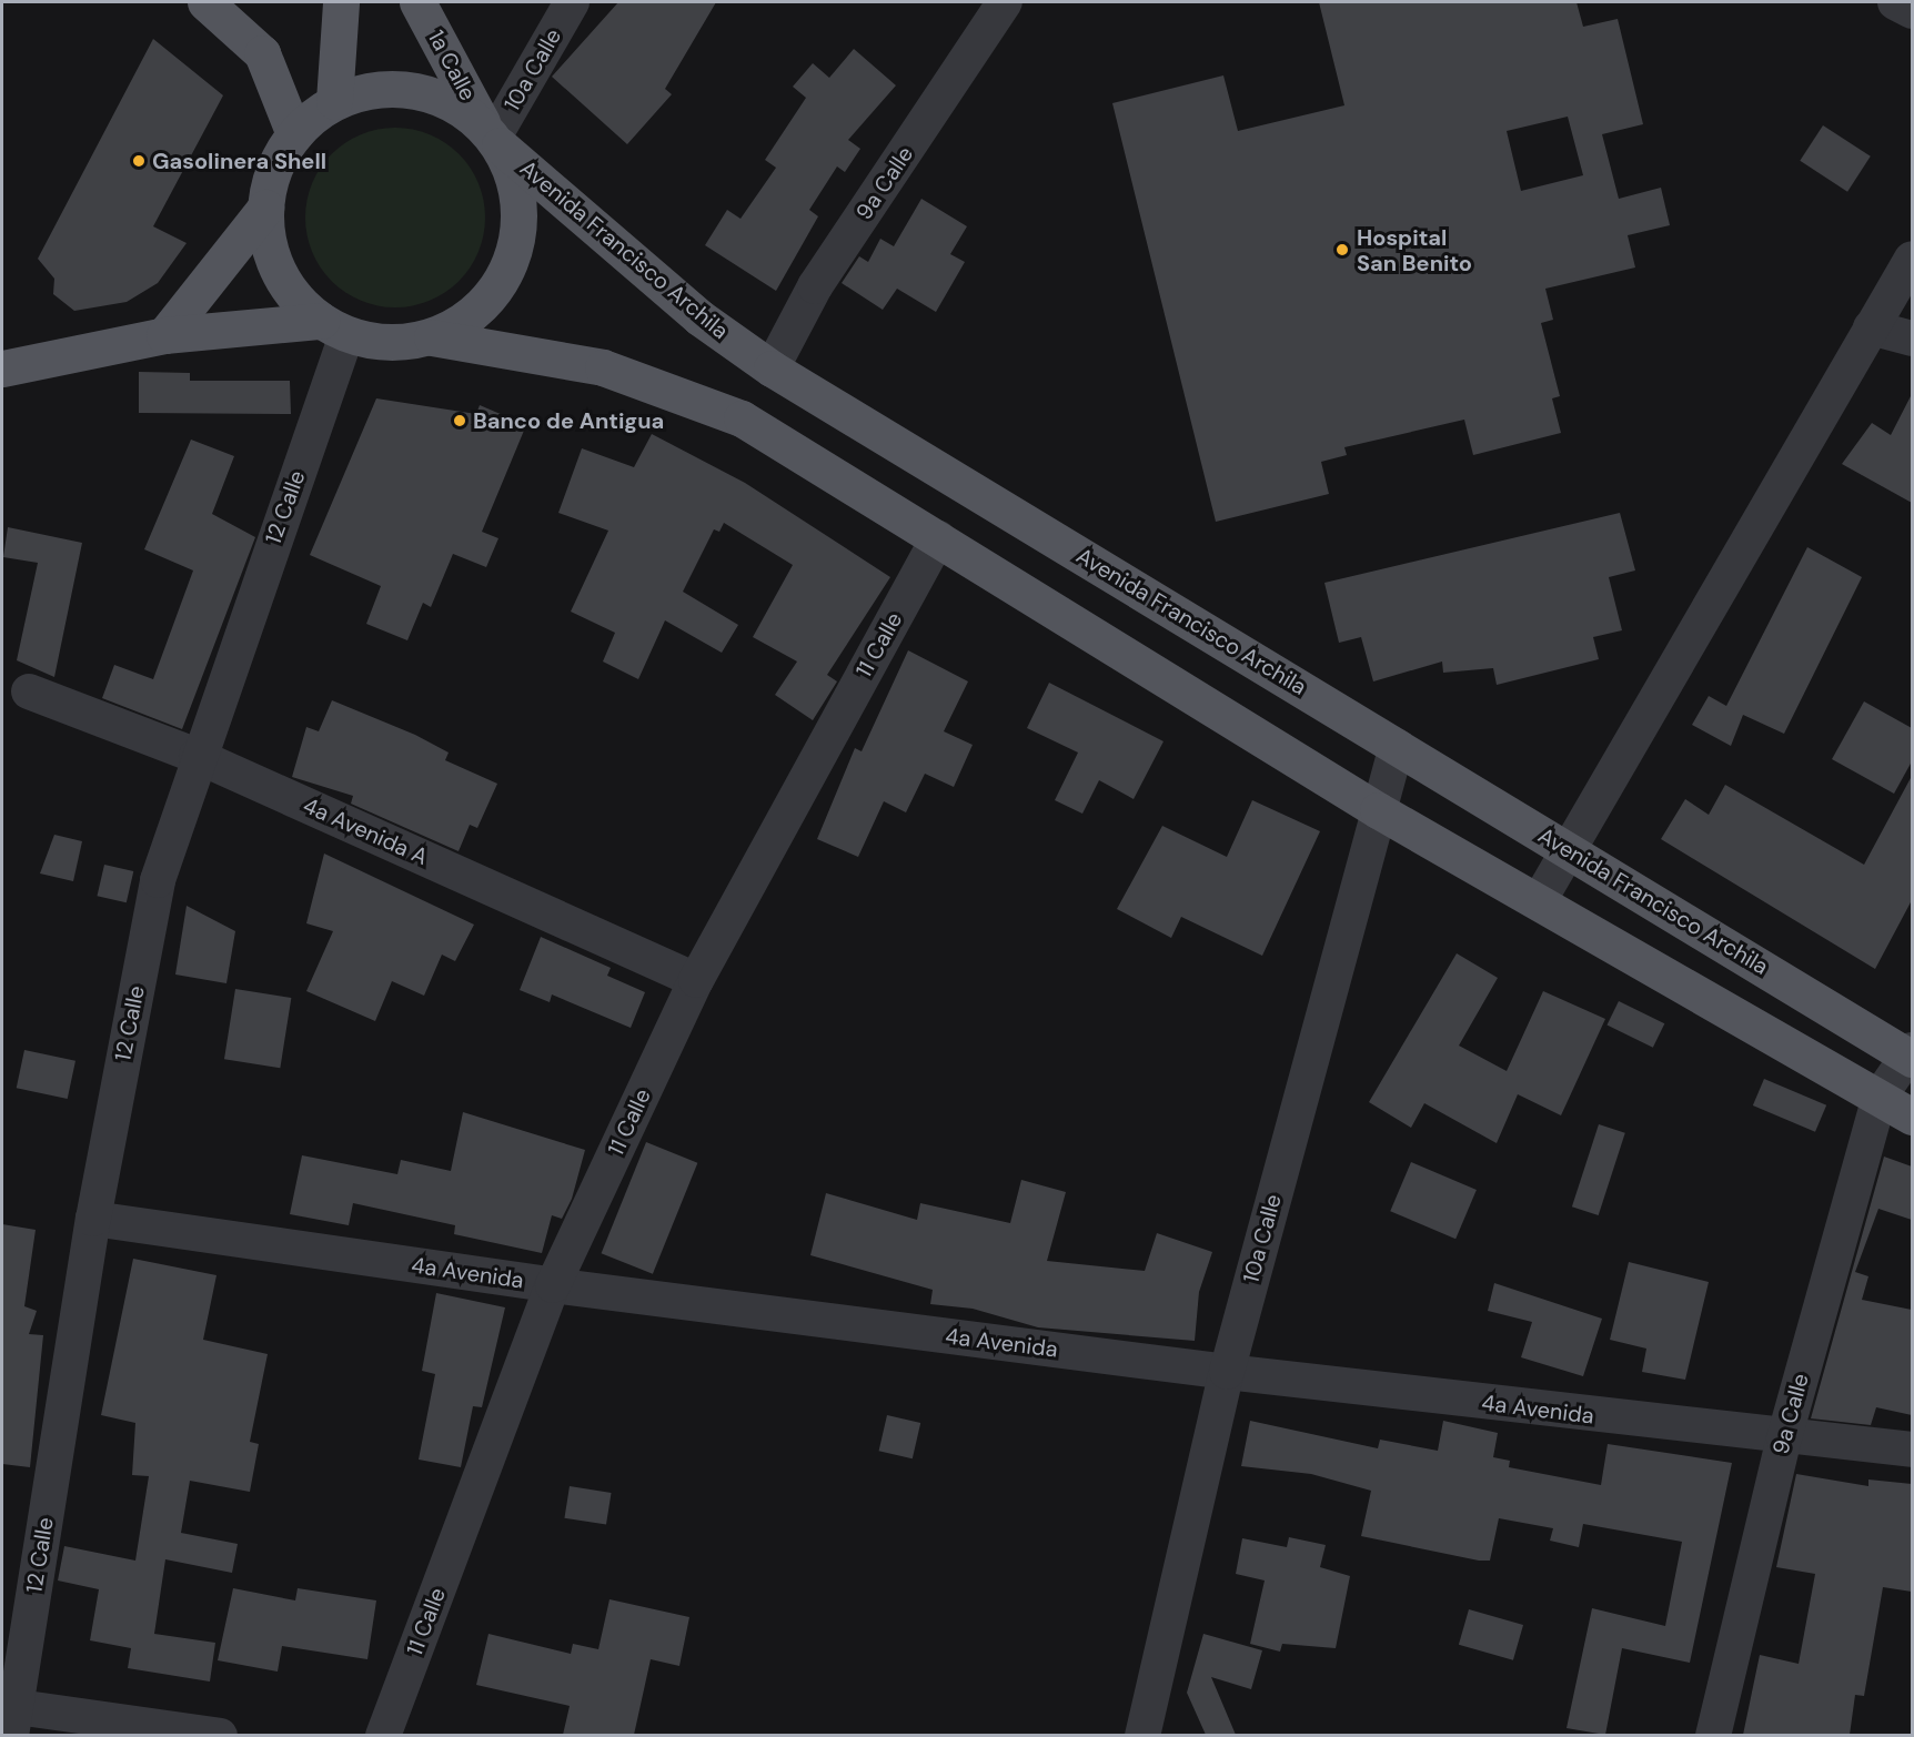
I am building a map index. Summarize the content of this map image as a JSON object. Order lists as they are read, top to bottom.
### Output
{
  "streets": {
    "main road": ["1a Calle", "Avenida Francisco Archila"],
    "street": [
      "10a Calle",
      "9a Calle",
      "12 Calle",
      "11 Calle",
      "4a Avenida A",
      "4a Avenida"
    ]
  },
  "crossings": [
    ["1a Calle", "10a Calle"],
    ["1a Calle", "Avenida Francisco Archila"],
    ["10a Calle", "Avenida Francisco Archila"],
    ["10a Calle", "4a Avenida"],
    ["9a Calle", "Avenida Francisco Archila"],
    ["9a Calle", "4a Avenida"],
    ["12 Calle", "4a Avenida A"],
    ["12 Calle", "4a Avenida"],
    ["11 Calle", "4a Avenida A"],
    ["11 Calle", "4a Avenida"]
  ],
  "places": ["Gasolinera Shell", "Hospital San Benito", "Banco de Antigua"]
}
